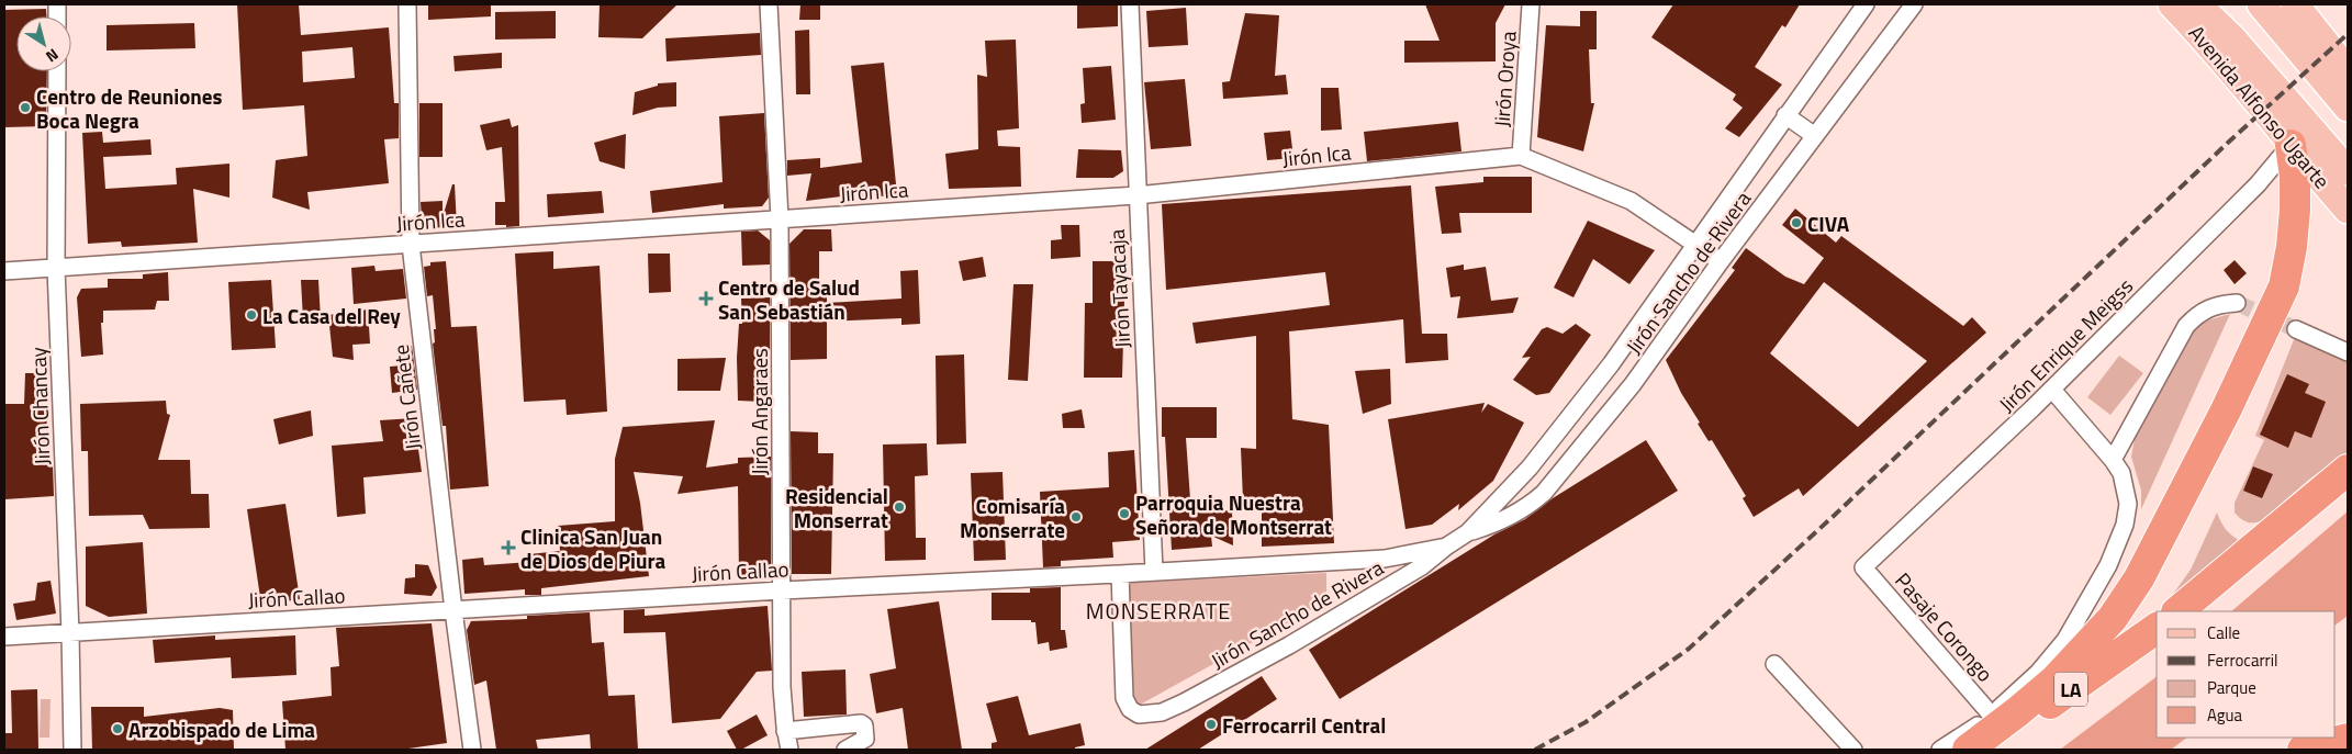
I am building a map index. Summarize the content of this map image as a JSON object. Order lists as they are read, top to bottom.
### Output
{
  "streets": {
    "highway": ["LA"],
    "main road": ["Avenida Alfonso Ugarte"],
    "street": [
      "Jirón Oroya",
      "Jirón Ica",
      "Jirón Sancho de Rivera",
      "Jirón Tayacaja",
      "Jirón Enrique Meigss",
      "Jirón Cañete",
      "Jirón Chancay",
      "Jirón Angaraes",
      "Jirón Callao",
      "Pasaje Corongo"
    ]
  },
  "crossings": [
    ["Jirón Oroya", "Jirón Ica"],
    ["Avenida Alfonso Ugarte", "Jirón Enrique Meigss"],
    ["Jirón Ica", "Jirón Sancho de Rivera"],
    ["Jirón Ica", "Jirón Tayacaja"],
    ["Jirón Ica", "Jirón Cañete"],
    ["Jirón Ica", "Jirón Chancay"],
    ["Jirón Ica", "Jirón Angaraes"],
    ["Jirón Sancho de Rivera", "Jirón Callao"],
    ["Jirón Tayacaja", "Jirón Callao"],
    ["Jirón Enrique Meigss", "Pasaje Corongo"],
    ["Jirón Cañete", "Jirón Callao"],
    ["Jirón Chancay", "Jirón Callao"],
    ["Jirón Angaraes", "Jirón Callao"]
  ],
  "districts": ["MONSERRATE"],
  "places": {
    "other": [
      "Centro de Reuniones Boca Negra",
      "CIVA",
      "La Casa del Rey",
      "Residencial Monserrat",
      "Parroquia Nuestra Señora de Montserrat",
      "Comisaría Monserrate",
      "Ferrocarril Central",
      "Arzobispado de Lima"
    ],
    "health": ["Centro de Salud San Sebastián", "Clinica San Juan de Dios de Piura"]
  },
  "legend": [
    "Calle",
    "Ferrocarril",
    "Parque",
    "Agua"
  ],
  "north": "bottom right"
}
